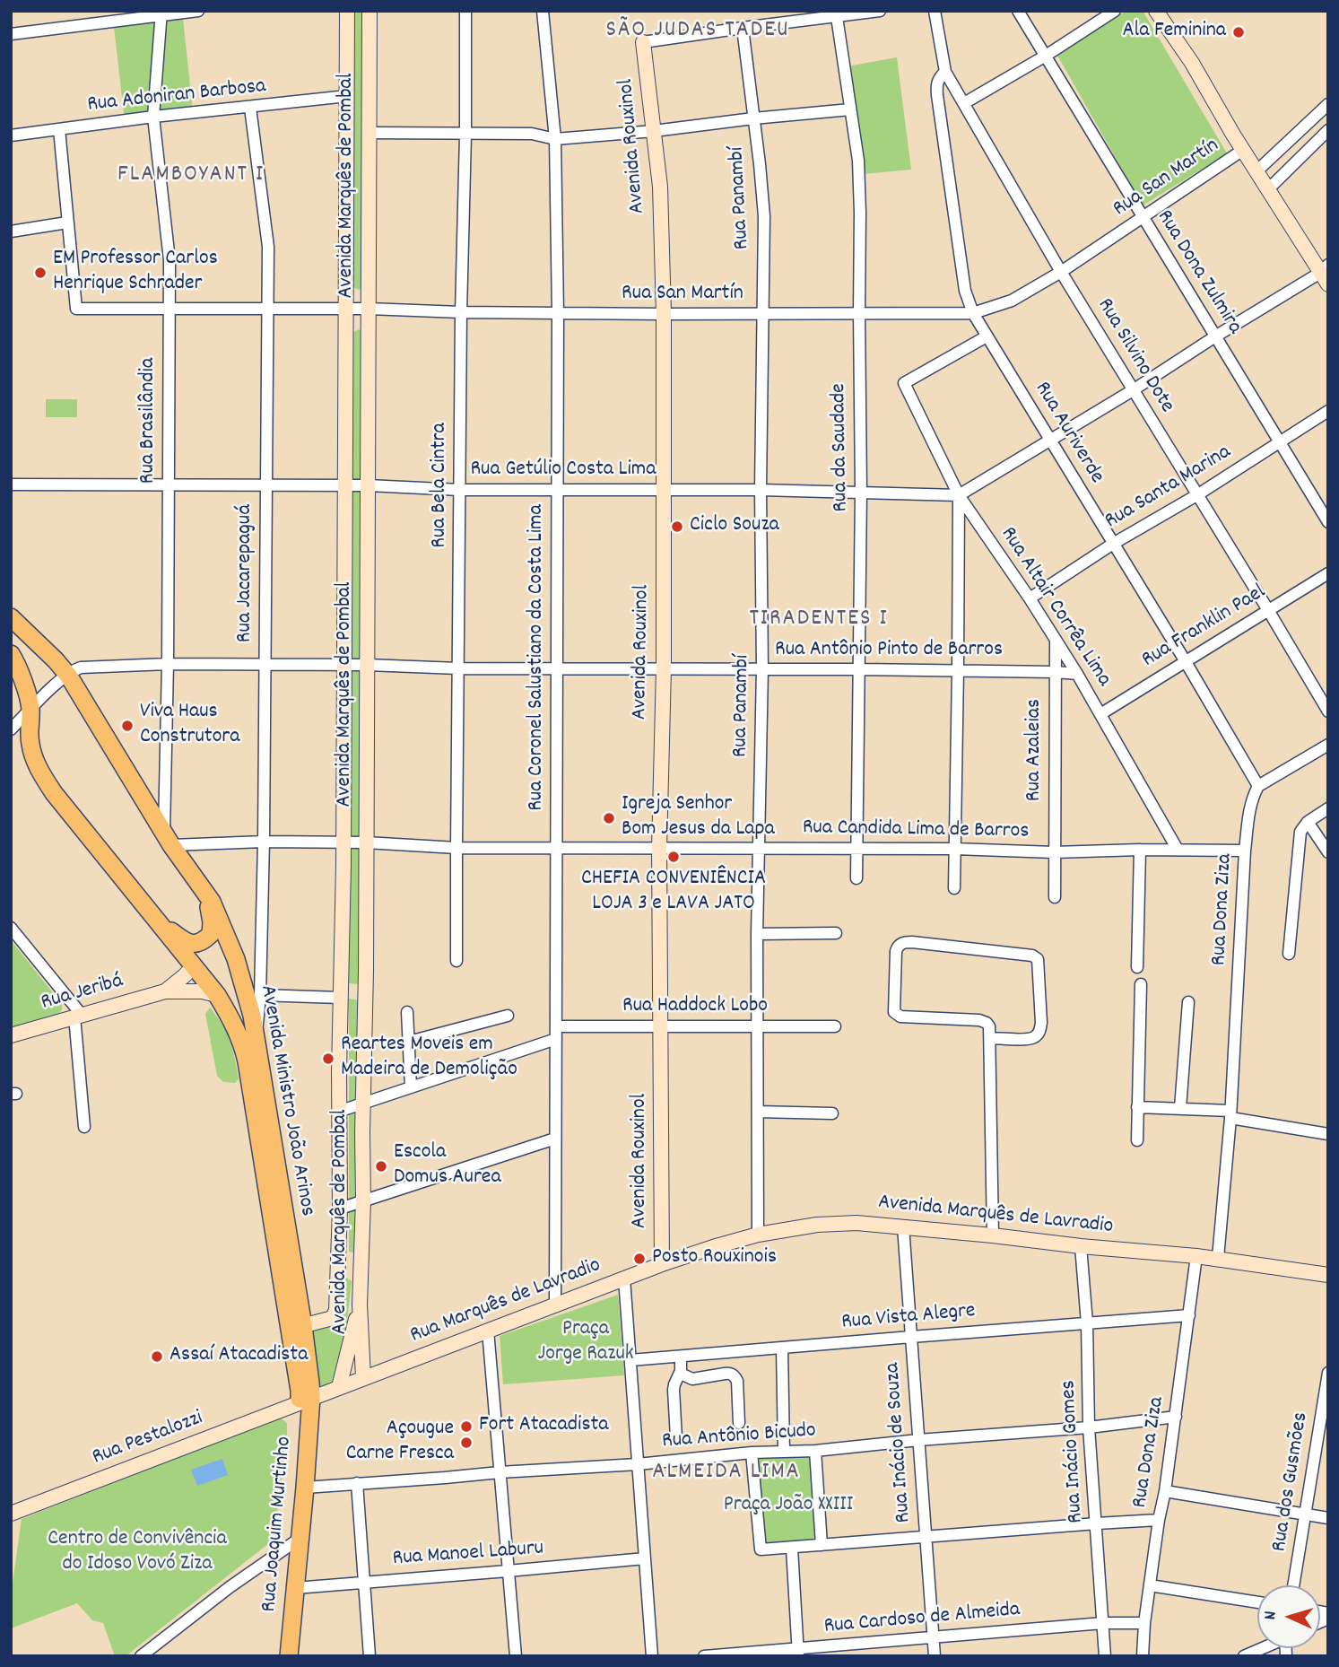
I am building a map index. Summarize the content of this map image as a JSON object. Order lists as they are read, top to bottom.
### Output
{
  "streets": {
    "main road": [
      "Avenida Rouxinol",
      "Avenida Marquês de Pombal",
      "Rua Jeribá",
      "Avenida Ministro João Arinos",
      "Avenida Marquês de Lavradio",
      "Rua Marquês de Lavradio",
      "Rua Pestalozzi",
      "Rua Joaquim Murtinho"
    ],
    "street": [
      "Rua Adoniran Barbosa",
      "Rua San Martín",
      "Rua Panambí",
      "Rua Dona Zulmira",
      "Rua Silvino Dote",
      "Rua Brasilândia",
      "Rua Auriverde",
      "Rua da Saudade",
      "Rua Getúlio Costa Lima",
      "Rua Bela Cintra",
      "Rua Santa Marina",
      "Rua Jacarepaguá",
      "Rua Altair Corrêa Lima",
      "Rua Franklin Pael",
      "Rua Antônio Pinto de Barros",
      "Rua Coronel Salustiano da Costa Lima",
      "Rua Azaleias",
      "Rua Candida Lima de Barros",
      "Rua Dona Ziza",
      "Rua Haddock Lobo",
      "Rua Vista Alegre",
      "Rua Antônio Bicudo",
      "Rua Inácio de Souza",
      "Rua Inácio Gomes",
      "Rua dos Gusmões",
      "Rua Manoel Laburu",
      "Rua Cardoso de Almeida"
    ]
  },
  "crossings": [
    ["Rua Adoniran Barbosa", "Avenida Marquês de Pombal"],
    ["Rua Adoniran Barbosa", "Rua Brasilândia"],
    ["Rua Adoniran Barbosa", "Rua Jacarepaguá"],
    ["Avenida Rouxinol", "Rua San Martín"],
    ["Avenida Rouxinol", "Rua Getúlio Costa Lima"],
    ["Avenida Rouxinol", "Rua Antônio Pinto de Barros"],
    ["Avenida Rouxinol", "Rua Candida Lima de Barros"],
    ["Avenida Rouxinol", "Rua Haddock Lobo"],
    ["Avenida Rouxinol", "Avenida Marquês de Lavradio"],
    ["Avenida Rouxinol", "Rua Marquês de Lavradio"],
    ["Rua San Martín", "Avenida Marquês de Pombal"],
    ["Rua San Martín", "Rua Panambí"],
    ["Rua San Martín", "Rua Dona Zulmira"],
    ["Rua San Martín", "Rua Silvino Dote"],
    ["Rua San Martín", "Rua Auriverde"],
    ["Rua San Martín", "Rua da Saudade"],
    ["Rua San Martín", "Rua Bela Cintra"],
    ["Rua San Martín", "Rua Coronel Salustiano da Costa Lima"],
    ["Avenida Marquês de Pombal", "Rua Getúlio Costa Lima"],
    ["Avenida Marquês de Pombal", "Rua Antônio Pinto de Barros"],
    ["Avenida Marquês de Pombal", "Rua Candida Lima de Barros"],
    ["Avenida Marquês de Pombal", "Avenida Ministro João Arinos"],
    ["Avenida Marquês de Pombal", "Rua Marquês de Lavradio"],
    ["Rua Panambí", "Rua Getúlio Costa Lima"],
    ["Rua Panambí", "Rua Antônio Pinto de Barros"],
    ["Rua Panambí", "Rua Candida Lima de Barros"],
    ["Rua Panambí", "Rua Haddock Lobo"],
    ["Rua Panambí", "Avenida Marquês de Lavradio"],
    ["Rua Dona Zulmira", "Rua Santa Marina"],
    ["Rua Silvino Dote", "Rua Auriverde"],
    ["Rua Silvino Dote", "Rua Santa Marina"],
    ["Rua Silvino Dote", "Rua Franklin Pael"],
    ["Rua Brasilândia", "Avenida Ministro João Arinos"],
    ["Rua Auriverde", "Rua Santa Marina"],
    ["Rua Auriverde", "Rua Altair Corrêa Lima"],
    ["Rua Auriverde", "Rua Franklin Pael"],
    ["Rua Auriverde", "Rua Dona Ziza"],
    ["Rua da Saudade", "Rua Getúlio Costa Lima"],
    ["Rua da Saudade", "Rua Antônio Pinto de Barros"],
    ["Rua da Saudade", "Rua Candida Lima de Barros"],
    ["Rua Getúlio Costa Lima", "Rua Bela Cintra"],
    ["Rua Getúlio Costa Lima", "Rua Altair Corrêa Lima"],
    ["Rua Getúlio Costa Lima", "Rua Coronel Salustiano da Costa Lima"],
    ["Rua Bela Cintra", "Rua Antônio Pinto de Barros"],
    ["Rua Bela Cintra", "Rua Candida Lima de Barros"],
    ["Rua Santa Marina", "Rua Altair Corrêa Lima"],
    ["Rua Jacarepaguá", "Avenida Ministro João Arinos"],
    ["Rua Altair Corrêa Lima", "Rua Franklin Pael"],
    ["Rua Altair Corrêa Lima", "Rua Antônio Pinto de Barros"],
    ["Rua Altair Corrêa Lima", "Rua Azaleias"],
    ["Rua Altair Corrêa Lima", "Rua Candida Lima de Barros"],
    ["Rua Antônio Pinto de Barros", "Rua Coronel Salustiano da Costa Lima"],
    ["Rua Antônio Pinto de Barros", "Rua Azaleias"],
    ["Rua Coronel Salustiano da Costa Lima", "Rua Candida Lima de Barros"],
    ["Rua Coronel Salustiano da Costa Lima", "Rua Haddock Lobo"],
    ["Rua Coronel Salustiano da Costa Lima", "Rua Marquês de Lavradio"],
    ["Rua Azaleias", "Rua Candida Lima de Barros"],
    ["Rua Candida Lima de Barros", "Rua Dona Ziza"],
    ["Rua Dona Ziza", "Avenida Marquês de Lavradio"],
    ["Rua Dona Ziza", "Rua Vista Alegre"],
    ["Rua Dona Ziza", "Rua Antônio Bicudo"],
    ["Rua Dona Ziza", "Rua Cardoso de Almeida"],
    ["Avenida Ministro João Arinos", "Rua Pestalozzi"],
    ["Avenida Ministro João Arinos", "Rua Joaquim Murtinho"],
    ["Avenida Marquês de Lavradio", "Rua Marquês de Lavradio"],
    ["Avenida Marquês de Lavradio", "Rua Inácio de Souza"],
    ["Avenida Marquês de Lavradio", "Rua Inácio Gomes"],
    ["Rua Vista Alegre", "Rua Inácio de Souza"],
    ["Rua Vista Alegre", "Rua Inácio Gomes"],
    ["Rua Antônio Bicudo", "Rua Inácio de Souza"],
    ["Rua Antônio Bicudo", "Rua Inácio Gomes"],
    ["Rua Antônio Bicudo", "Rua Joaquim Murtinho"],
    ["Rua Pestalozzi", "Rua Joaquim Murtinho"],
    ["Rua Inácio de Souza", "Rua Cardoso de Almeida"],
    ["Rua Inácio Gomes", "Rua Cardoso de Almeida"],
    ["Rua Joaquim Murtinho", "Rua Manoel Laburu"]
  ],
  "districts": [
    "SÃO JUDAS TADEU",
    "FLAMBOYANT I",
    "TIRADENTES I",
    "ALMEIDA LIMA"
  ],
  "parks": ["Praça Jorge Razuk", "Praça João XXIII", "Centro de Convivência do Idoso Vovó Ziza"],
  "places": [
    "Ala Feminina",
    "EM Professor Carlos Henrique Schrader",
    "Ciclo Souza",
    "Viva Haus Construtora",
    "Igreja Senhor Bom Jesus da Lapa",
    "CHEFIA CONVENIÊNCIA LOJA 3 e LAVA JATO",
    "Reartes Moveis em Madeira de Demolição",
    "Escola Domus Aurea",
    "Posto Rouxinois",
    "Assaí Atacadista",
    "Fort Atacadista",
    "Açougue Carne Fresca"
  ],
  "north": "left"
}
